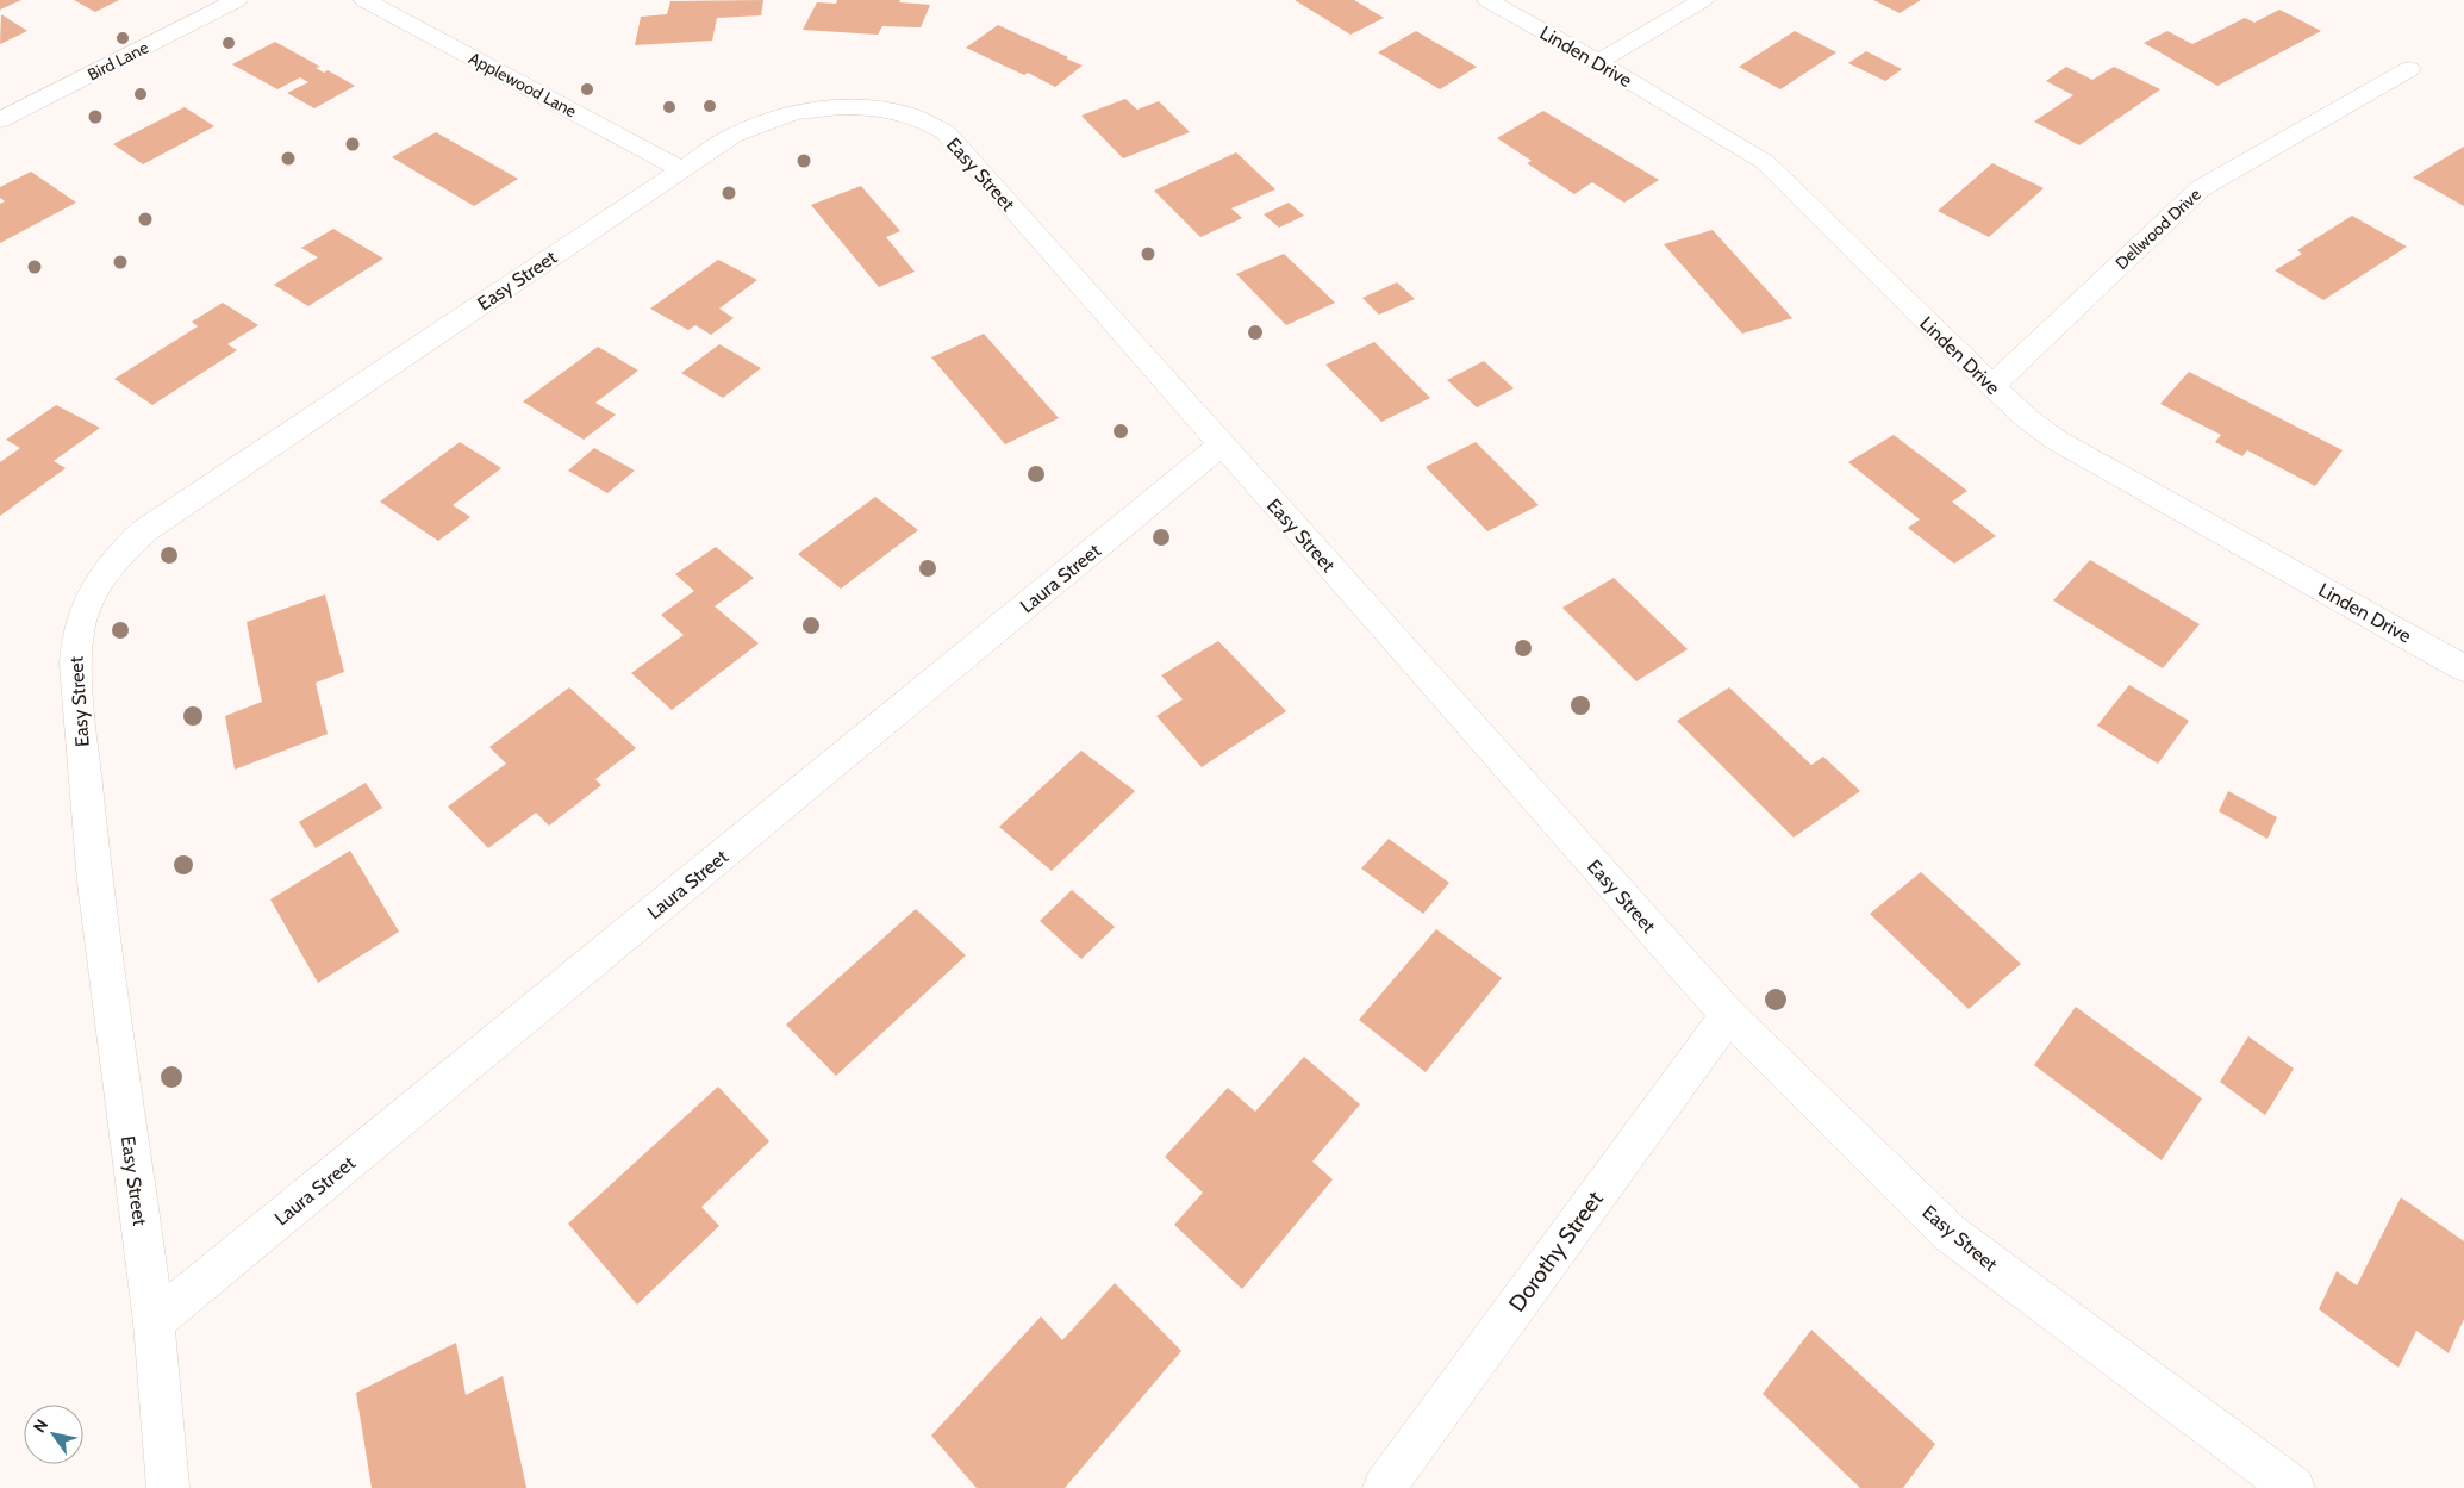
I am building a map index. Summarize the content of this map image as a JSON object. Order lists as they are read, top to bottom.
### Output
{
  "streets": {
    "street": [
      "Linden Drive",
      "Bird Lane",
      "Applewood Lane",
      "Easy Street",
      "Dellwood Drive",
      "Laura Street",
      "Dorothy Street"
    ]
  },
  "crossings": [
    ["Linden Drive", "Dellwood Drive"],
    ["Applewood Lane", "Easy Street"],
    ["Easy Street", "Laura Street"],
    ["Easy Street", "Dorothy Street"]
  ],
  "north": "top left"
}
